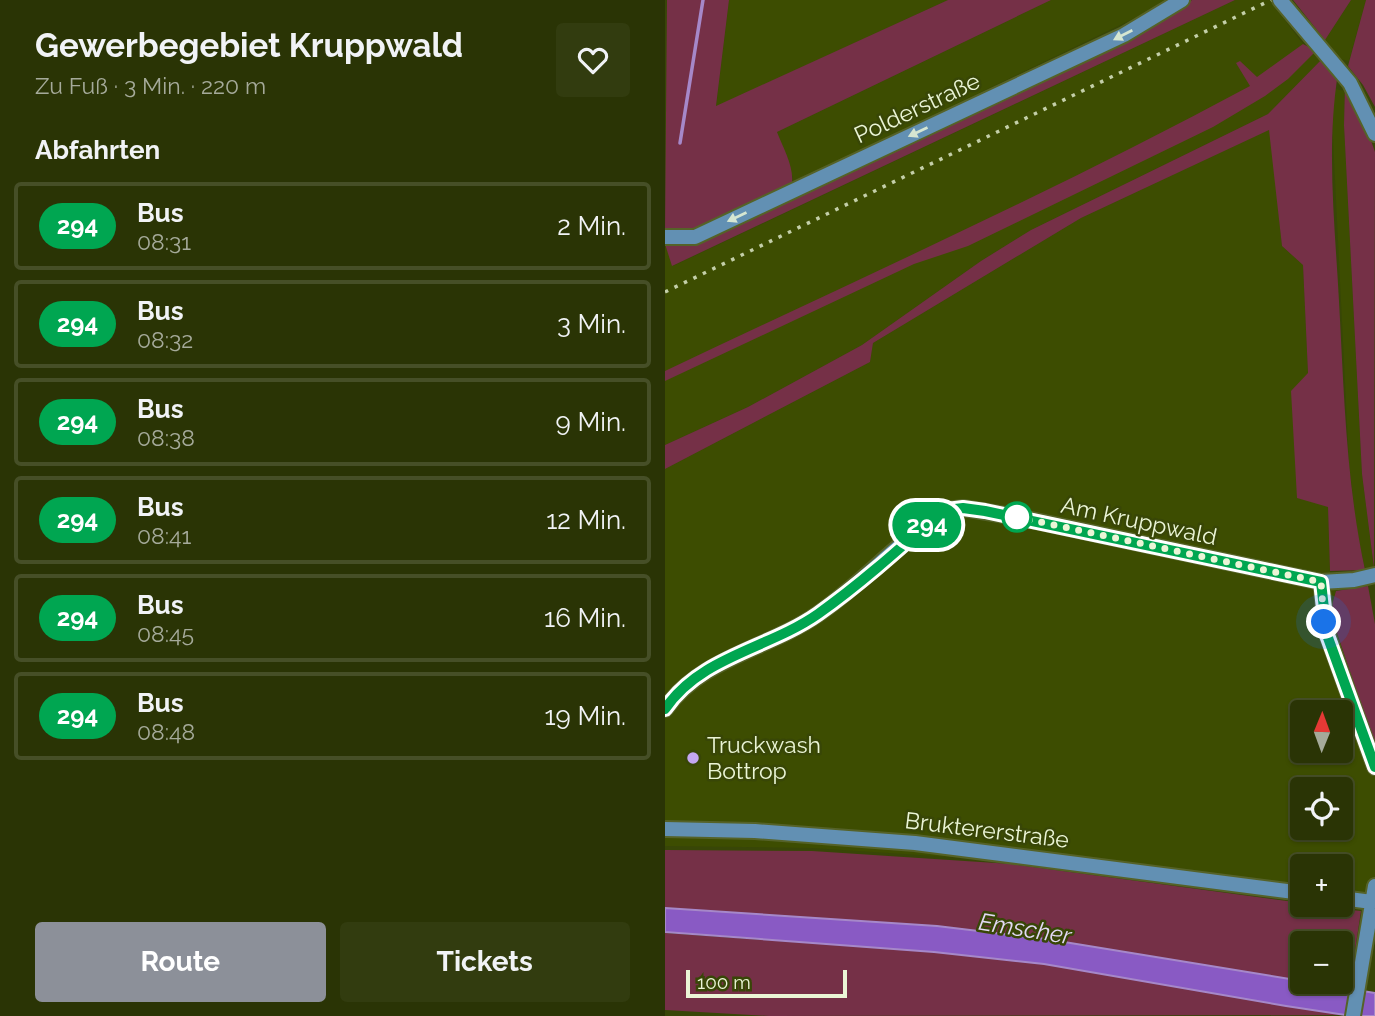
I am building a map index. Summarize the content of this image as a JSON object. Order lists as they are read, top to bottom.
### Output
{
  "streets": {
    "street": ["Polderstraße", "Am Kruppwald", "Bruktererstraße"]
  },
  "one_way": ["Polderstraße"],
  "water": ["Emscher"],
  "places": ["Truckwash Bottrop"],
  "lines": ["bus line 294"],
  "scale_bar": "100 m",
  "north": "top",
  "page": {
    "heading": [
      ["Gewerbegebiet Kruppwald", "Zu Fuß · 3 Min. · 220 m"],
      "Abfahrten"
    ],
    "on_map": "294",
    "list": [
      {
        "mark": "294",
        "name": "Bus",
        "note": "08:31",
        "value": "2 Min."
      },
      {
        "mark": "294",
        "name": "Bus",
        "note": "08:32",
        "value": "3 Min."
      },
      {
        "mark": "294",
        "name": "Bus",
        "note": "08:38",
        "value": "9 Min."
      },
      {
        "mark": "294",
        "name": "Bus",
        "note": "08:41",
        "value": "12 Min."
      },
      {
        "mark": "294",
        "name": "Bus",
        "note": "08:45",
        "value": "16 Min."
      },
      {
        "mark": "294",
        "name": "Bus",
        "note": "08:48",
        "value": "19 Min."
      }
    ],
    "map_buttons": ["+", "−"],
    "buttons": ["Route", "Tickets"],
    "scale": "100 m"
  }
}
